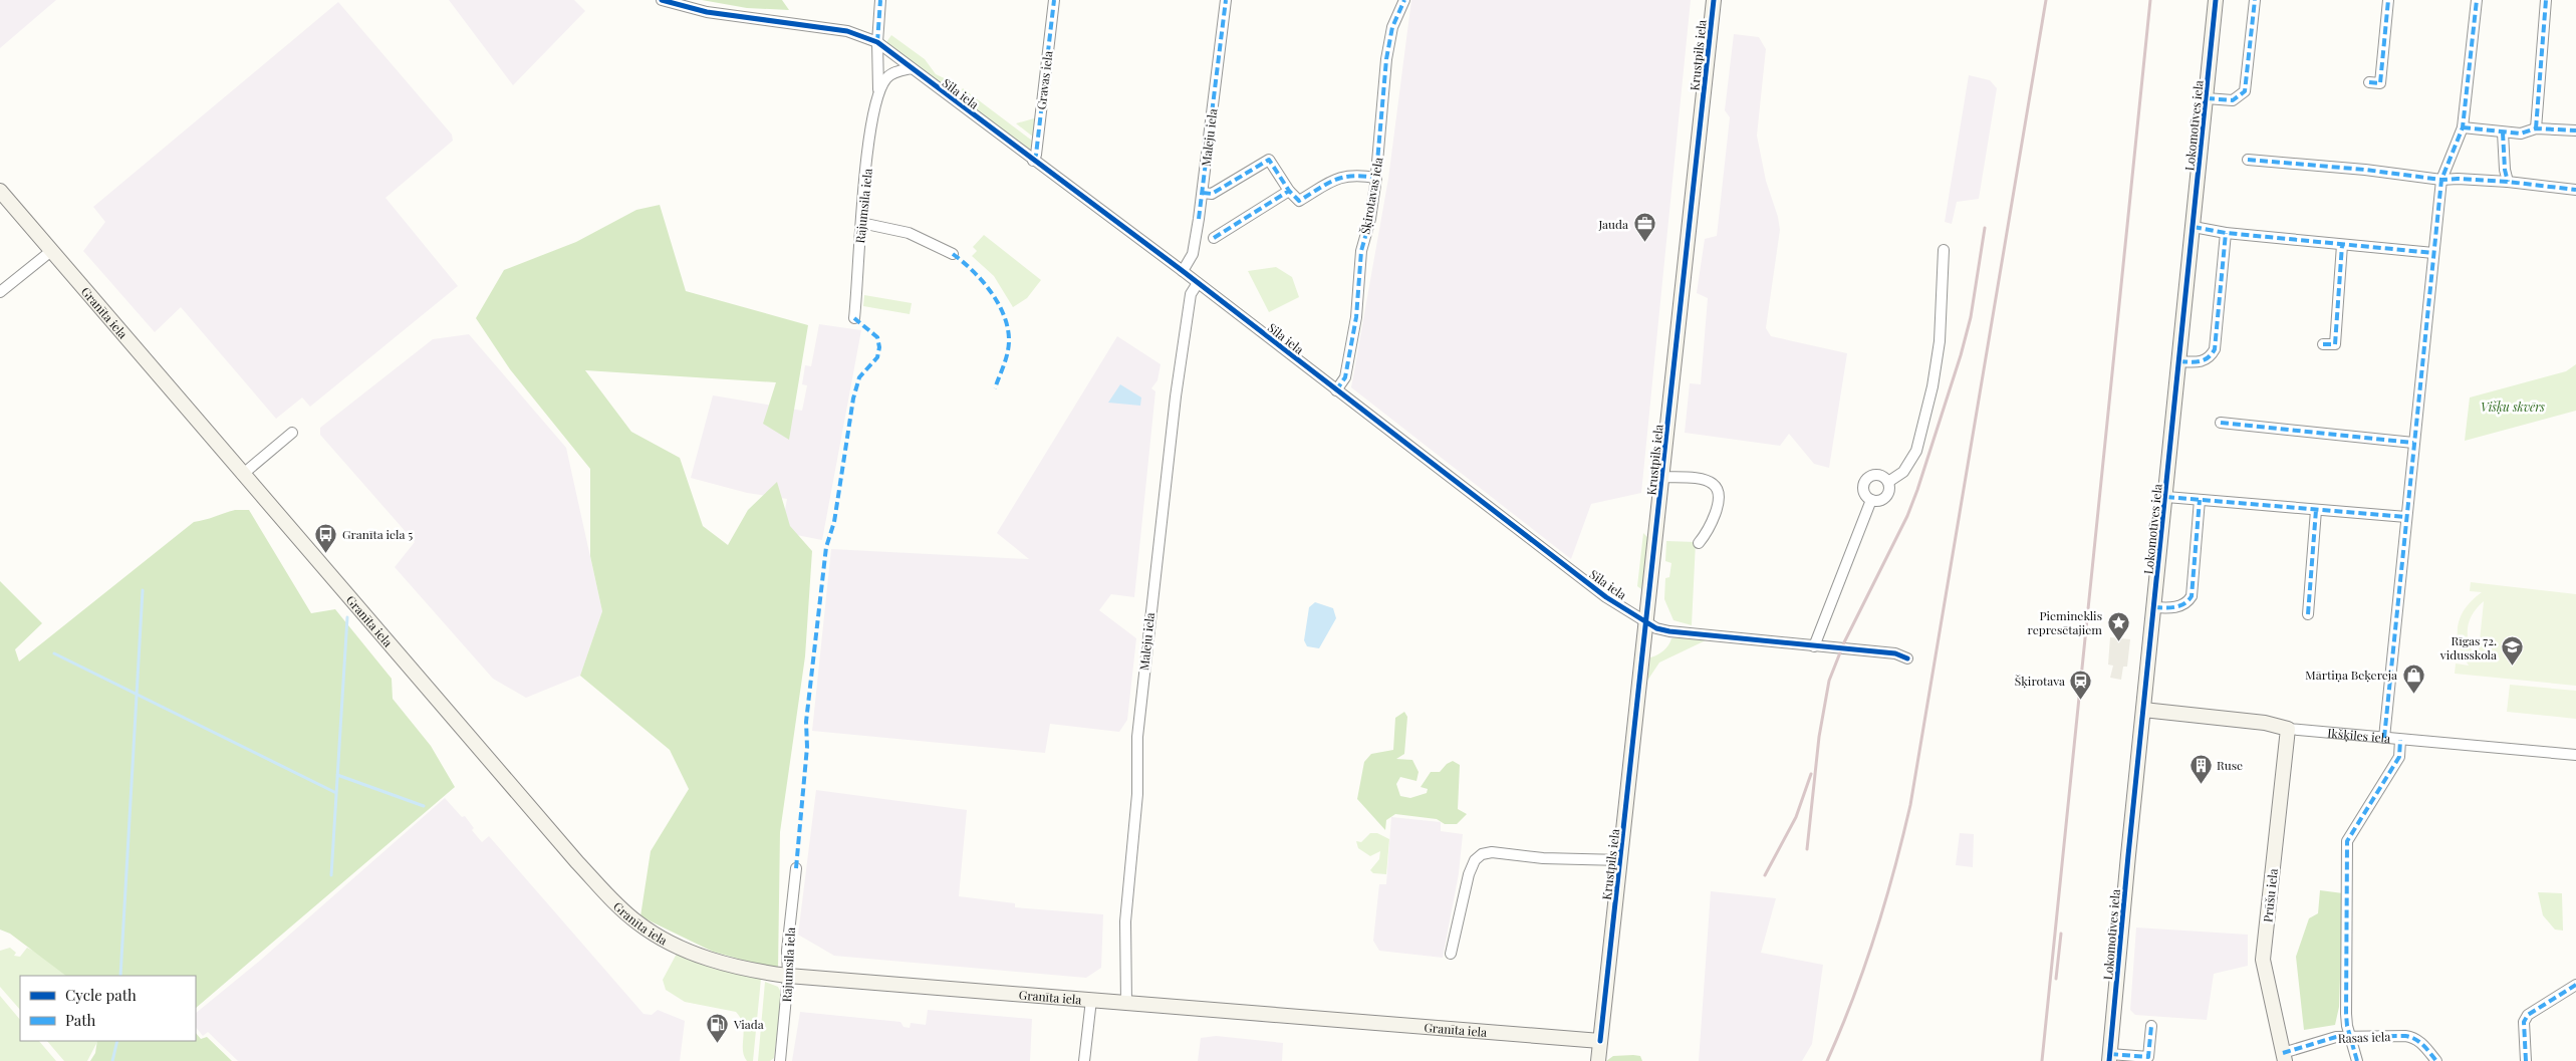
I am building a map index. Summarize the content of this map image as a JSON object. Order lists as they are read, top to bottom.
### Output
{
  "streets": {
    "street": [
      "Krustpils iela",
      "Gravas iela",
      "Sila iela",
      "Lokomotīves iela",
      "Malēju iela",
      "Šķirotavas iela",
      "Rājumsila iela",
      "Granīta iela",
      "Ikšķiles iela",
      "Prūšu iela",
      "Rasas iela"
    ]
  },
  "crossings": [
    ["Krustpils iela", "Sila iela"],
    ["Krustpils iela", "Granīta iela"],
    ["Gravas iela", "Sila iela"],
    ["Sila iela", "Malēju iela"],
    ["Sila iela", "Šķirotavas iela"],
    ["Sila iela", "Rājumsila iela"],
    ["Lokomotīves iela", "Ikšķiles iela"],
    ["Malēju iela", "Granīta iela"],
    ["Rājumsila iela", "Granīta iela"],
    ["Ikšķiles iela", "Prūšu iela"],
    ["Prūšu iela", "Rasas iela"]
  ],
  "parks": ["Višķu skvērs"],
  "places": {
    "office": ["Jauda"],
    "bus stop": ["Granīta iela 5"],
    "place": ["Piemineklis represētajiem"],
    "school or university": ["Rīgas 72. vidusskola"],
    "shop": ["Mārtiņa Beķereja"],
    "station": ["Šķirotava"],
    "building": ["Ruse"],
    "fuel station": ["Viada"]
  },
  "legend": ["Cycle path", "Path"]
}
